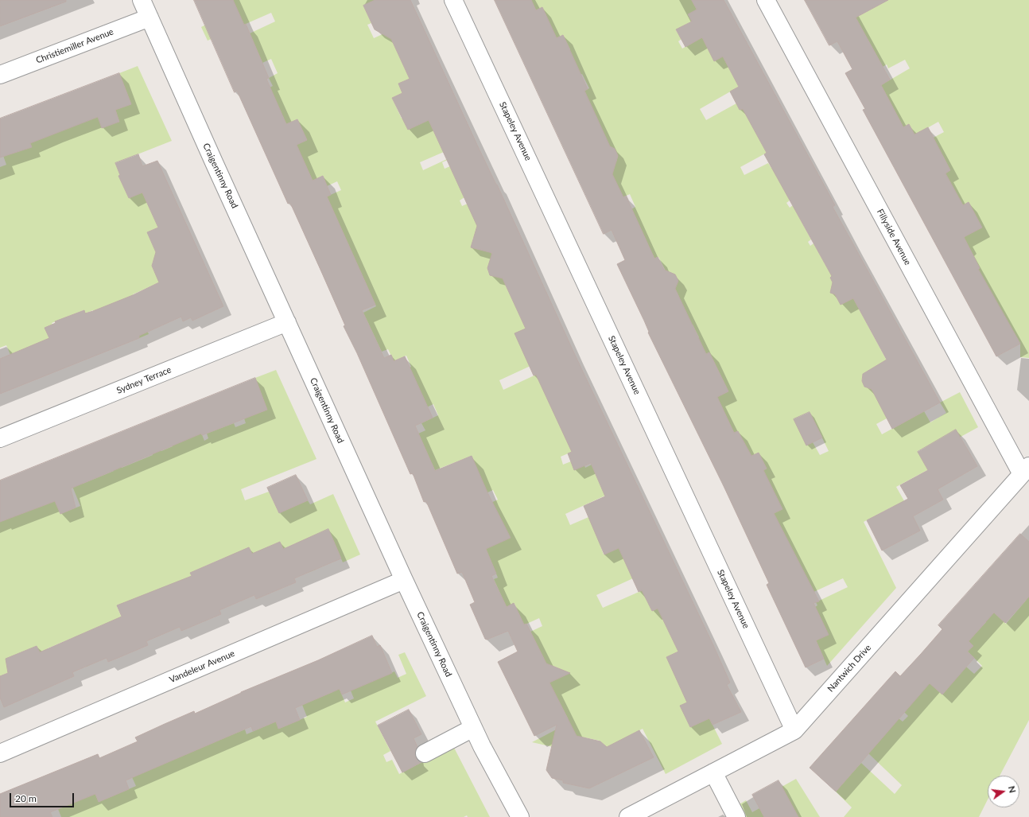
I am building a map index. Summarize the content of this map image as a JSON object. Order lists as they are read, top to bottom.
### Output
{
  "streets": {
    "street": [
      "Christiemiller Avenue",
      "Stapeley Avenue",
      "Craigentinny Road",
      "Fillyside Avenue",
      "Sydney Terrace",
      "Vandeleur Avenue",
      "Nantwich Drive"
    ]
  },
  "crossings": [
    ["Christiemiller Avenue", "Craigentinny Road"],
    ["Stapeley Avenue", "Nantwich Drive"],
    ["Craigentinny Road", "Sydney Terrace"],
    ["Craigentinny Road", "Vandeleur Avenue"],
    ["Fillyside Avenue", "Nantwich Drive"]
  ],
  "scale_bar": "20 m",
  "north": "right"
}
